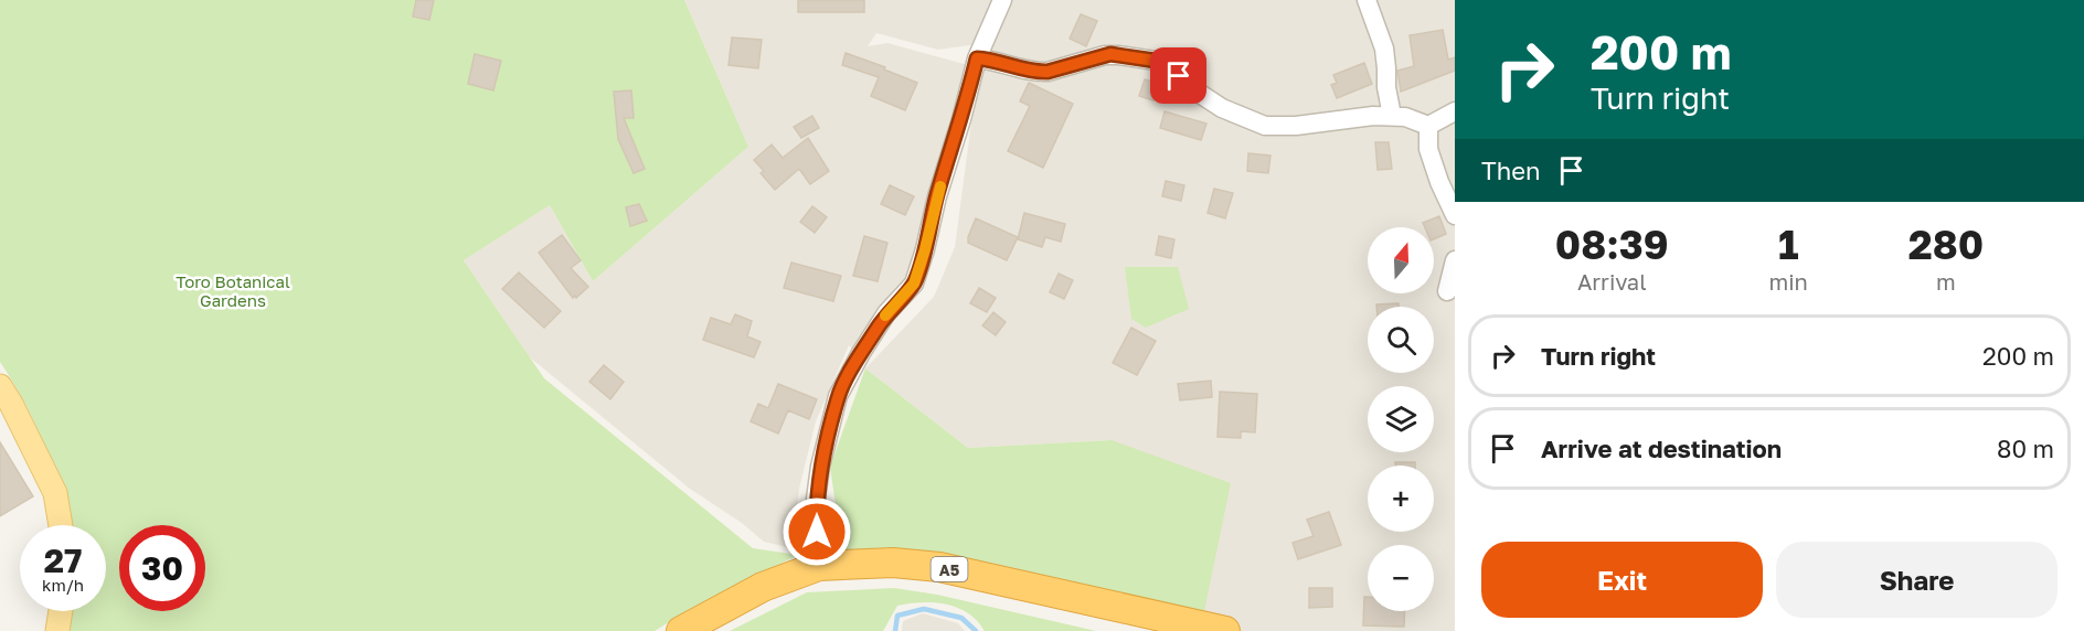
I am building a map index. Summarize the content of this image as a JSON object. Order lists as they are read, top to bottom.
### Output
{
  "streets": {
    "highway": ["A5"]
  },
  "parks": ["Toro Botanical Gardens"],
  "north": "top",
  "page": {
    "turn": ["200 m", "Turn right"],
    "then": "Then",
    "eta": [
      "08:39",
      "Arrival",
      "1",
      "min",
      "280",
      "m"
    ],
    "map_buttons": ["+", "−"],
    "list": [
      {
        "name": "Turn right",
        "value": "200 m"
      },
      {
        "name": "Arrive at destination",
        "value": "80 m"
      }
    ],
    "speed": "27 km/h",
    "limit": "30",
    "buttons": ["Exit", "Share"]
  }
}
